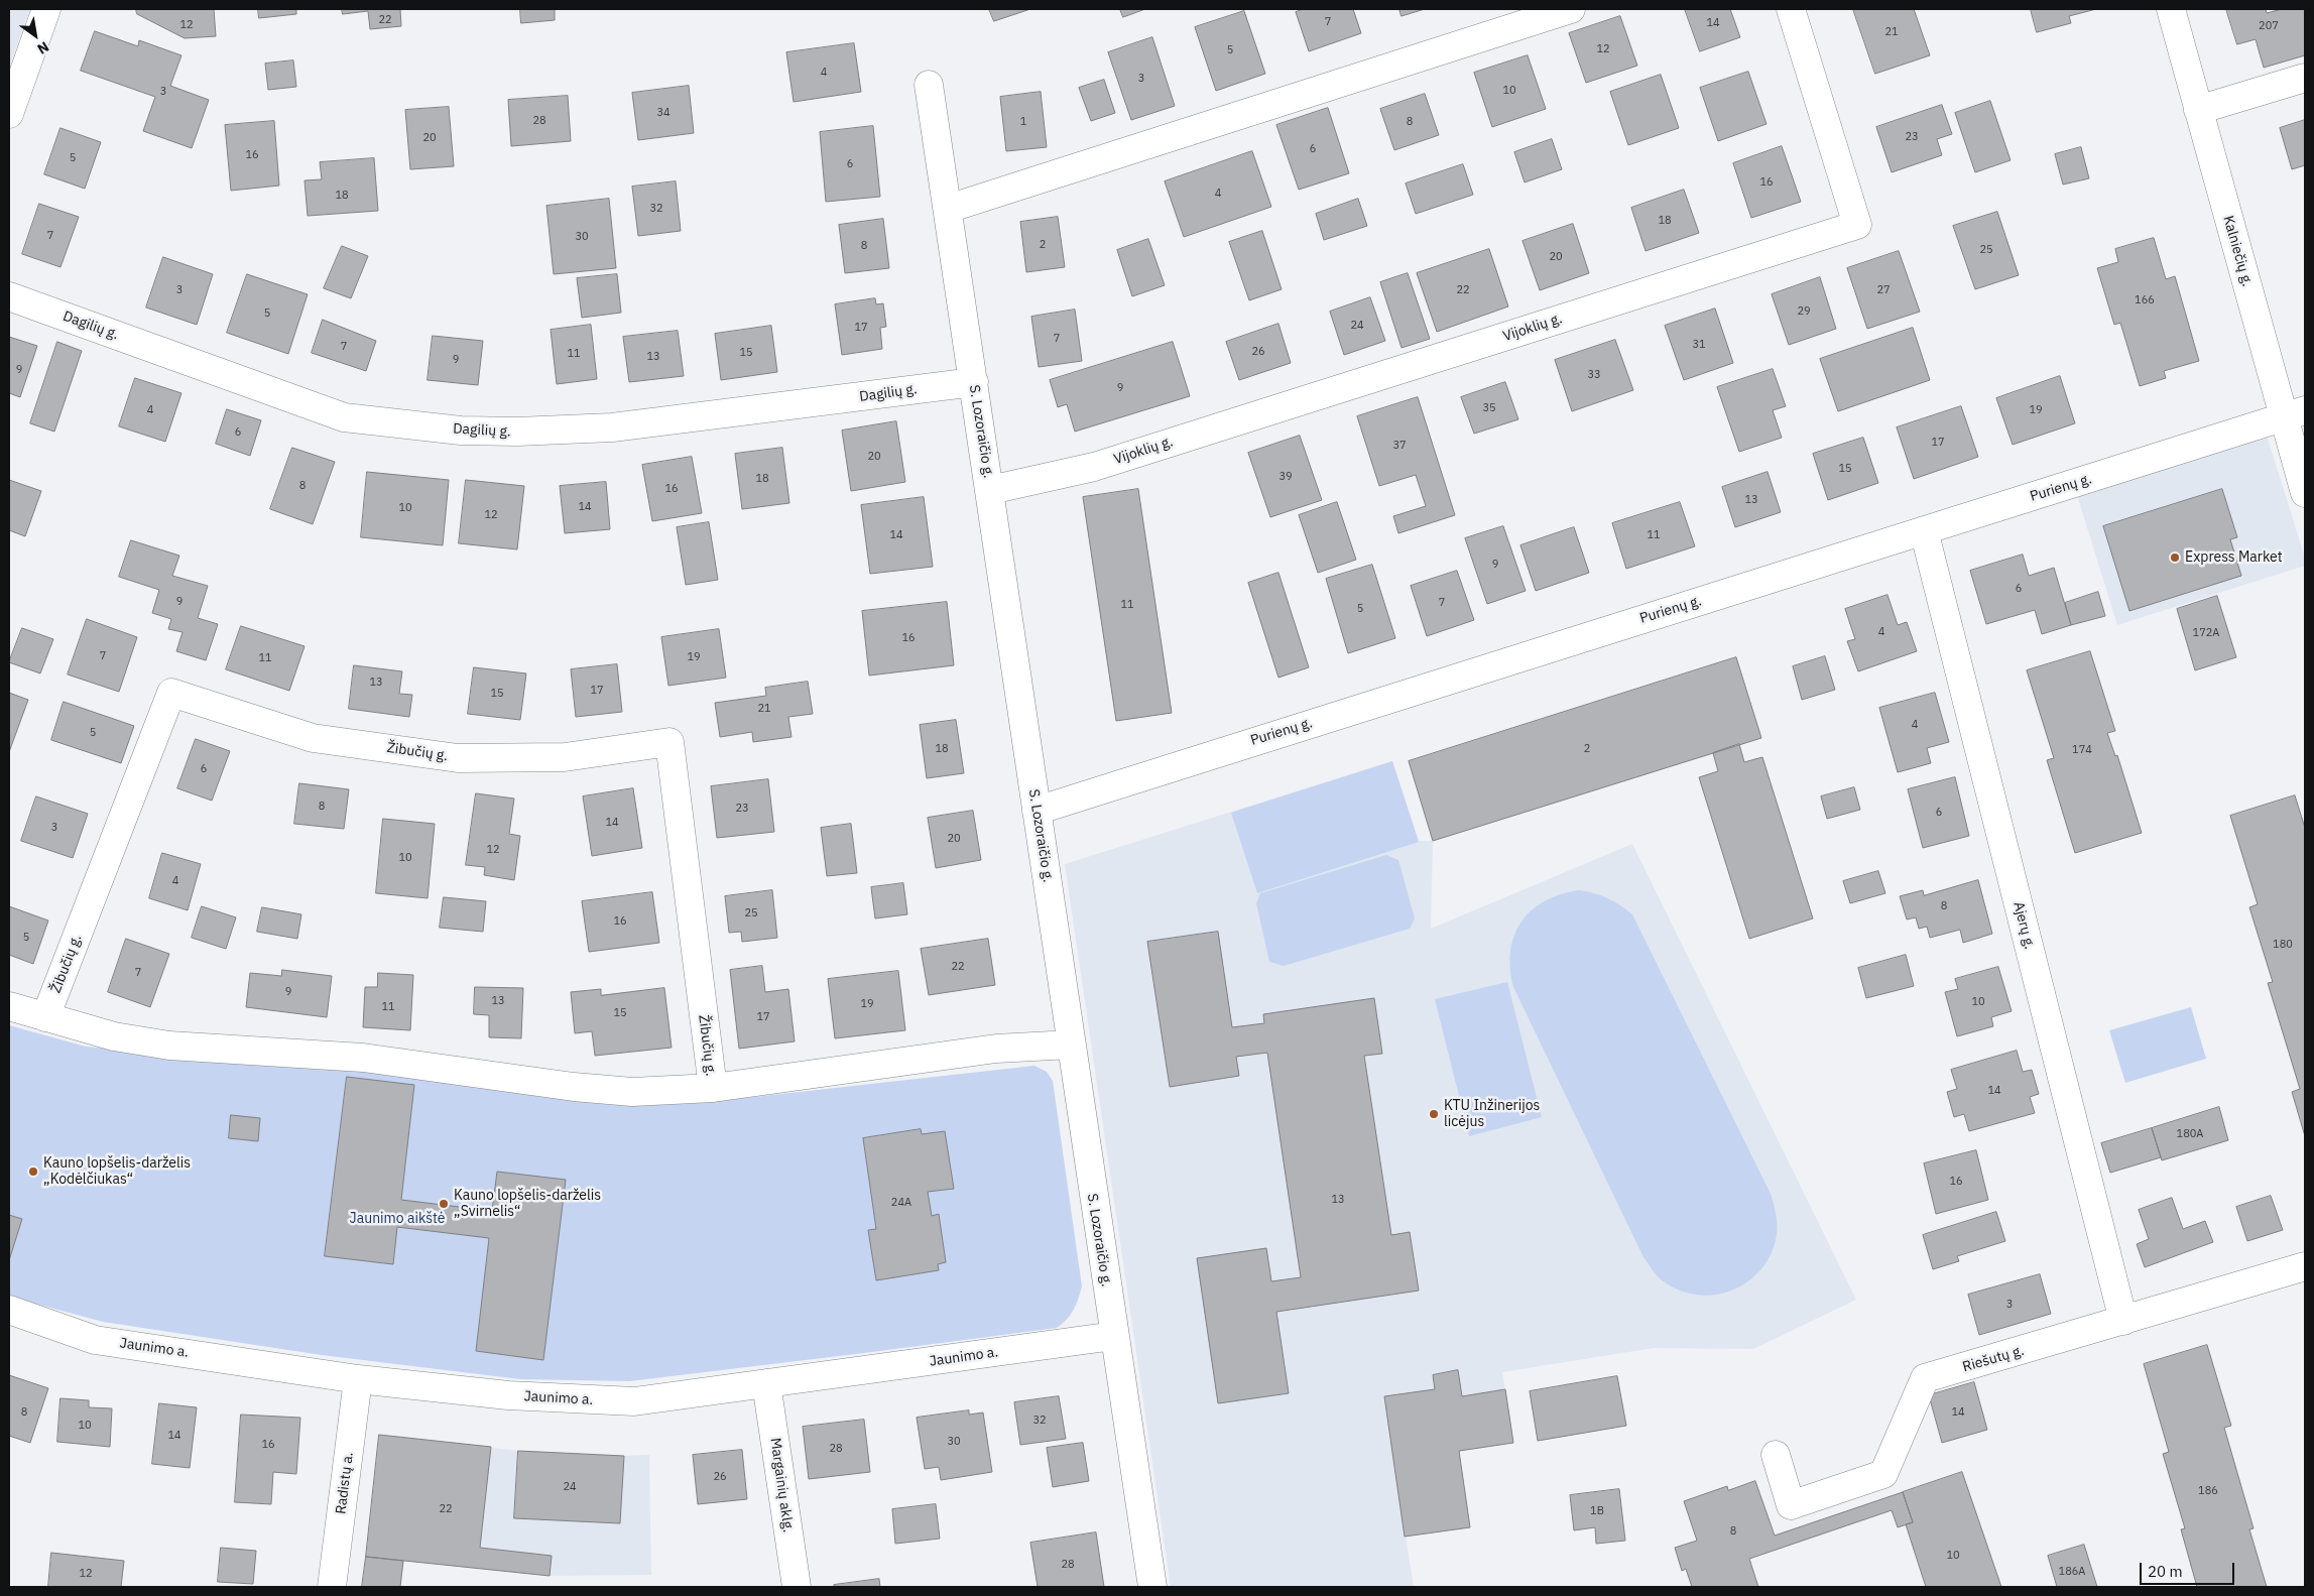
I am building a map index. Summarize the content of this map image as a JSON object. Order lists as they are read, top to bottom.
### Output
{
  "streets": {
    "street": [
      "Kalniečių g.",
      "Dagilių g.",
      "Vijoklių g.",
      "S. Lozoraičio g.",
      "Purienų g.",
      "Žibučių g.",
      "Ajerų g.",
      "Jaunimo a.",
      "Riešutų g.",
      "Radistų a.",
      "Margainių aklg."
    ]
  },
  "crossings": [
    ["Kalniečių g.", "Purienų g."],
    ["Dagilių g.", "S. Lozoraičio g."],
    ["Vijoklių g.", "S. Lozoraičio g."],
    ["S. Lozoraičio g.", "Purienų g."],
    ["S. Lozoraičio g.", "Jaunimo a."],
    ["Purienų g.", "Ajerų g."],
    ["Ajerų g.", "Riešutų g."],
    ["Jaunimo a.", "Radistų a."],
    ["Jaunimo a.", "Margainių aklg."]
  ],
  "parks": ["Jaunimo aikštė"],
  "places": [
    "Express Market",
    "KTU Inžinerijos licėjus",
    "Kauno lopšelis-darželis „Kodėlčiukas“",
    "Kauno lopšelis-darželis „Svirnelis“"
  ],
  "house_numbers": [
    "22",
    "7",
    "14",
    "12",
    "207",
    "21",
    "12",
    "5",
    "4",
    "3",
    "10",
    "3",
    "34",
    "28",
    "1",
    "8",
    "23",
    "20",
    "6",
    "16",
    "5",
    "6",
    "16",
    "4",
    "18",
    "32",
    "18",
    "7",
    "30",
    "2",
    "8",
    "25",
    "20",
    "3",
    "22",
    "27",
    "166",
    "29",
    "5",
    "24",
    "17",
    "7",
    "31",
    "7",
    "26",
    "15",
    "11",
    "13",
    "9",
    "9",
    "33",
    "9",
    "35",
    "4",
    "19",
    "6",
    "17",
    "37",
    "20",
    "15",
    "39",
    "18",
    "8",
    "16",
    "13",
    "14",
    "10",
    "12",
    "14",
    "11",
    "9",
    "6",
    "9",
    "7",
    "11",
    "5",
    "4",
    "172A",
    "16",
    "7",
    "19",
    "11",
    "13",
    "17",
    "15",
    "21",
    "4",
    "5",
    "18",
    "2",
    "174",
    "6",
    "8",
    "23",
    "6",
    "14",
    "3",
    "20",
    "12",
    "10",
    "4",
    "8",
    "25",
    "16",
    "5",
    "180",
    "22",
    "7",
    "9",
    "13",
    "10",
    "19",
    "11",
    "15",
    "17",
    "14",
    "180A",
    "16",
    "13",
    "24A",
    "3",
    "8",
    "14",
    "32",
    "10",
    "14",
    "30",
    "16",
    "28",
    "26",
    "24",
    "186",
    "22",
    "1B",
    "8",
    "10",
    "28",
    "186A",
    "12"
  ],
  "scale_bar": "20 m",
  "north": "bottom right"
}
